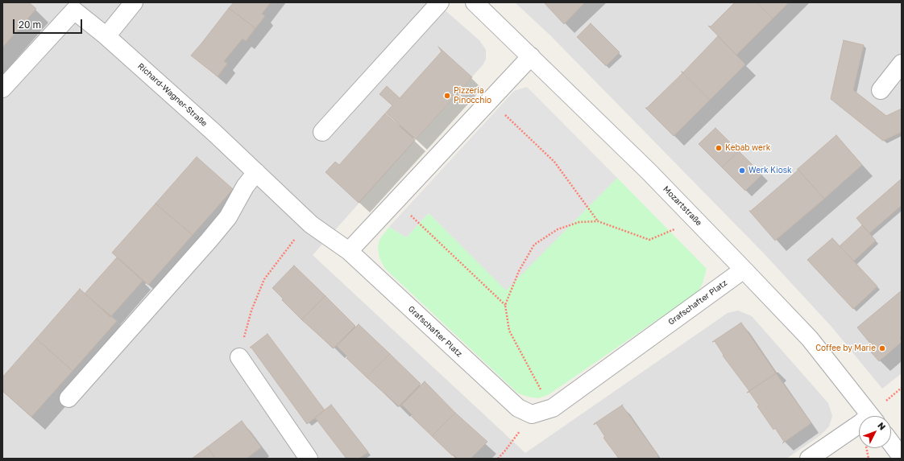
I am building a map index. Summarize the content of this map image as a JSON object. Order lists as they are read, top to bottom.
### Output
{
  "streets": {
    "street": ["Richard-Wagner-Straße", "Mozartstraße", "Grafschafter Platz"]
  },
  "crossings": [
    ["Richard-Wagner-Straße", "Grafschafter Platz"],
    ["Mozartstraße", "Grafschafter Platz"]
  ],
  "places": [
    "Pizzeria Pinocchio",
    "Kebab werk",
    "Werk Kiosk",
    "Coffee by Marie"
  ],
  "scale_bar": "20 m",
  "north": "top right"
}
